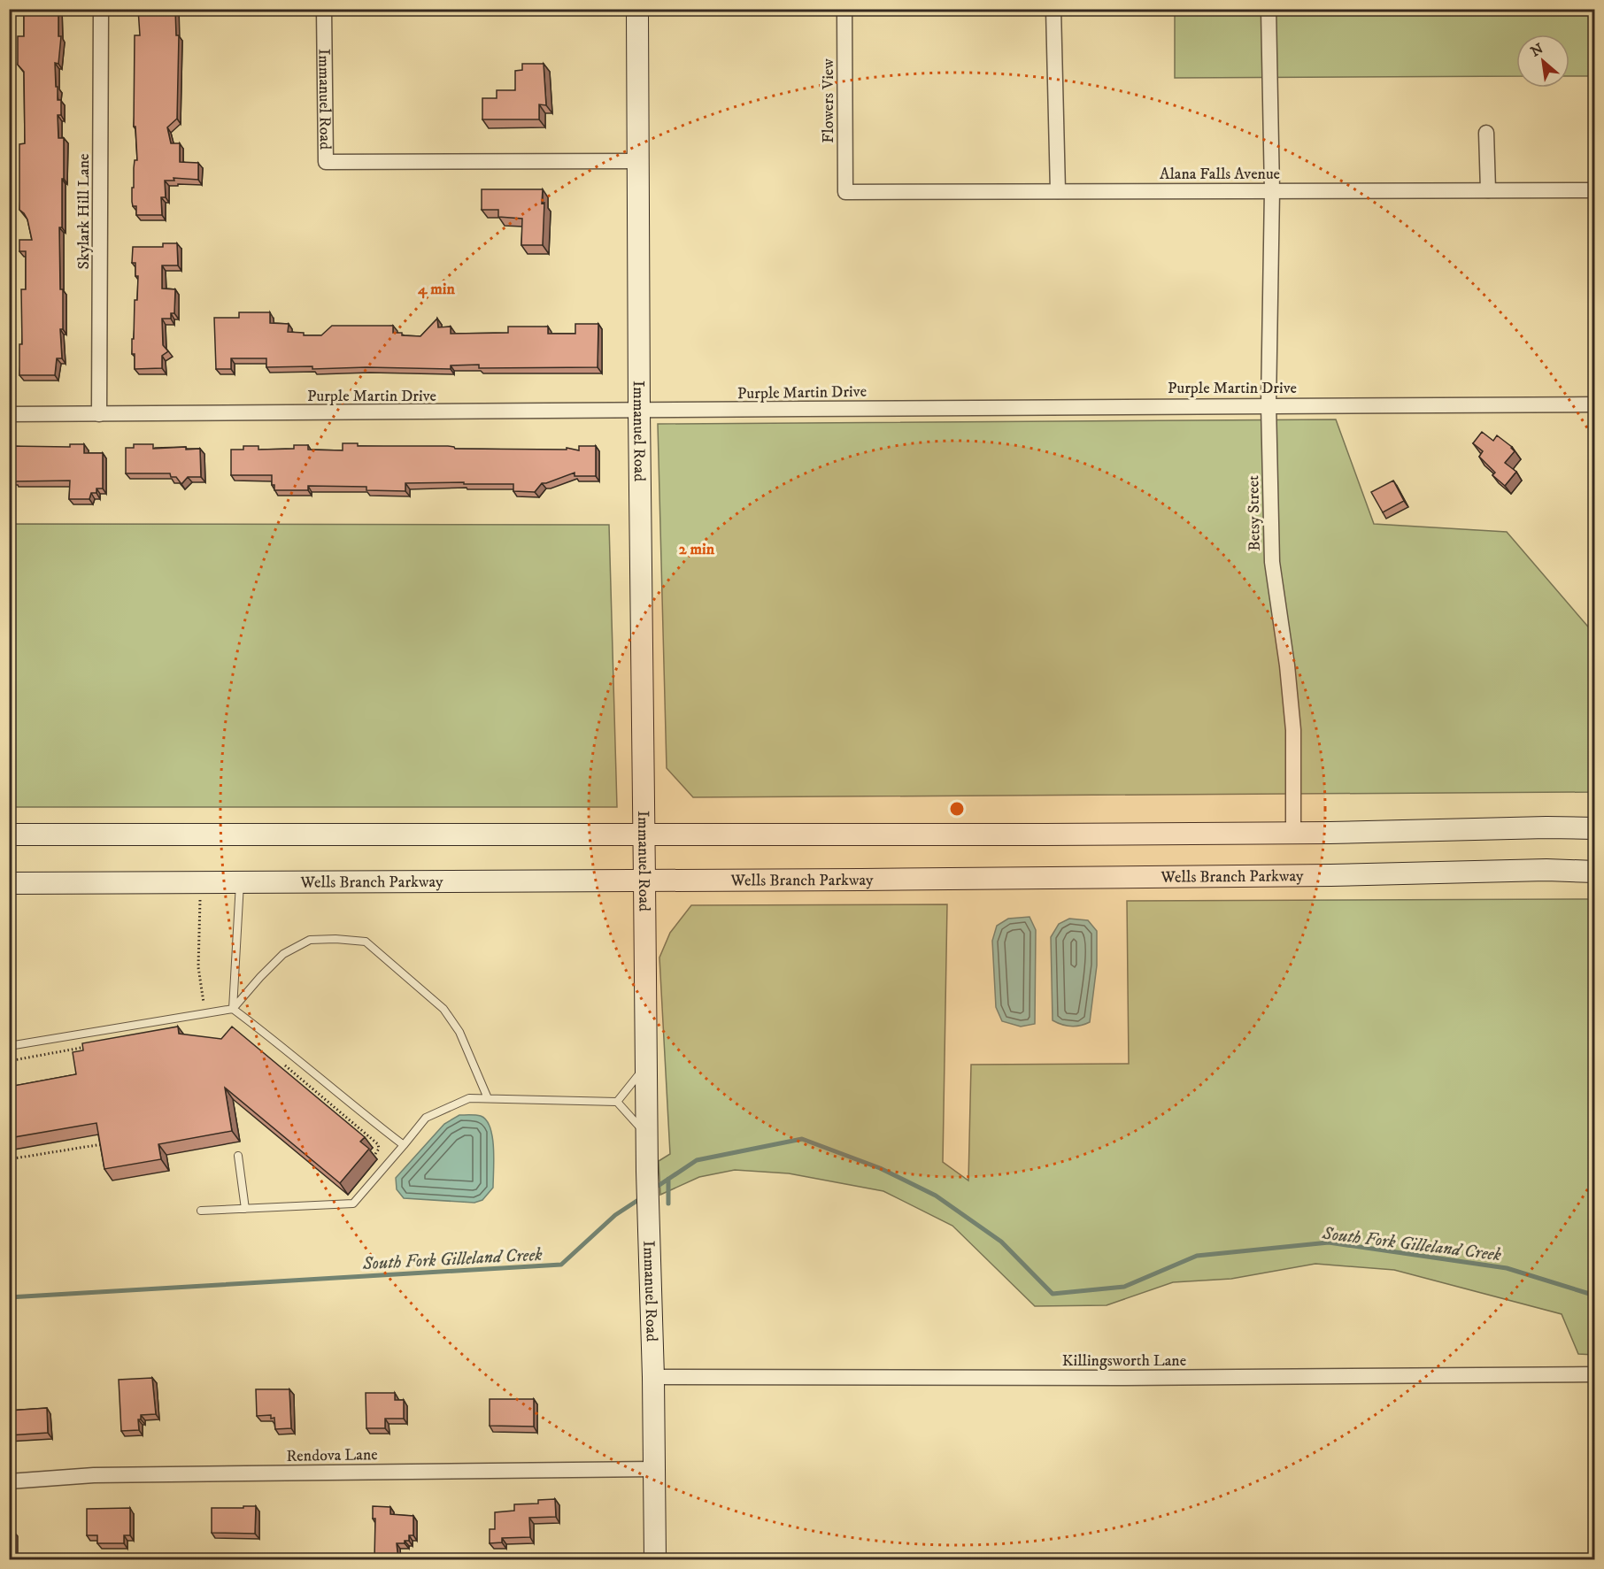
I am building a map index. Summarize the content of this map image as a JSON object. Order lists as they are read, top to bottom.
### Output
{
  "streets": {
    "street": [
      "Immanuel Road",
      "Flowers View",
      "Alana Falls Avenue",
      "Skylark Hill Lane",
      "Purple Martin Drive",
      "Betsy Street",
      "Wells Branch Parkway",
      "Killingsworth Lane",
      "Rendova Lane"
    ]
  },
  "crossings": [
    ["Immanuel Road", "Purple Martin Drive"],
    ["Immanuel Road", "Wells Branch Parkway"],
    ["Immanuel Road", "Killingsworth Lane"],
    ["Immanuel Road", "Rendova Lane"],
    ["Flowers View", "Alana Falls Avenue"],
    ["Alana Falls Avenue", "Betsy Street"],
    ["Skylark Hill Lane", "Purple Martin Drive"],
    ["Purple Martin Drive", "Betsy Street"]
  ],
  "water": ["South Fork Gilleland Creek"],
  "north": "top left",
  "rings": ["4 min", "2 min"]
}
